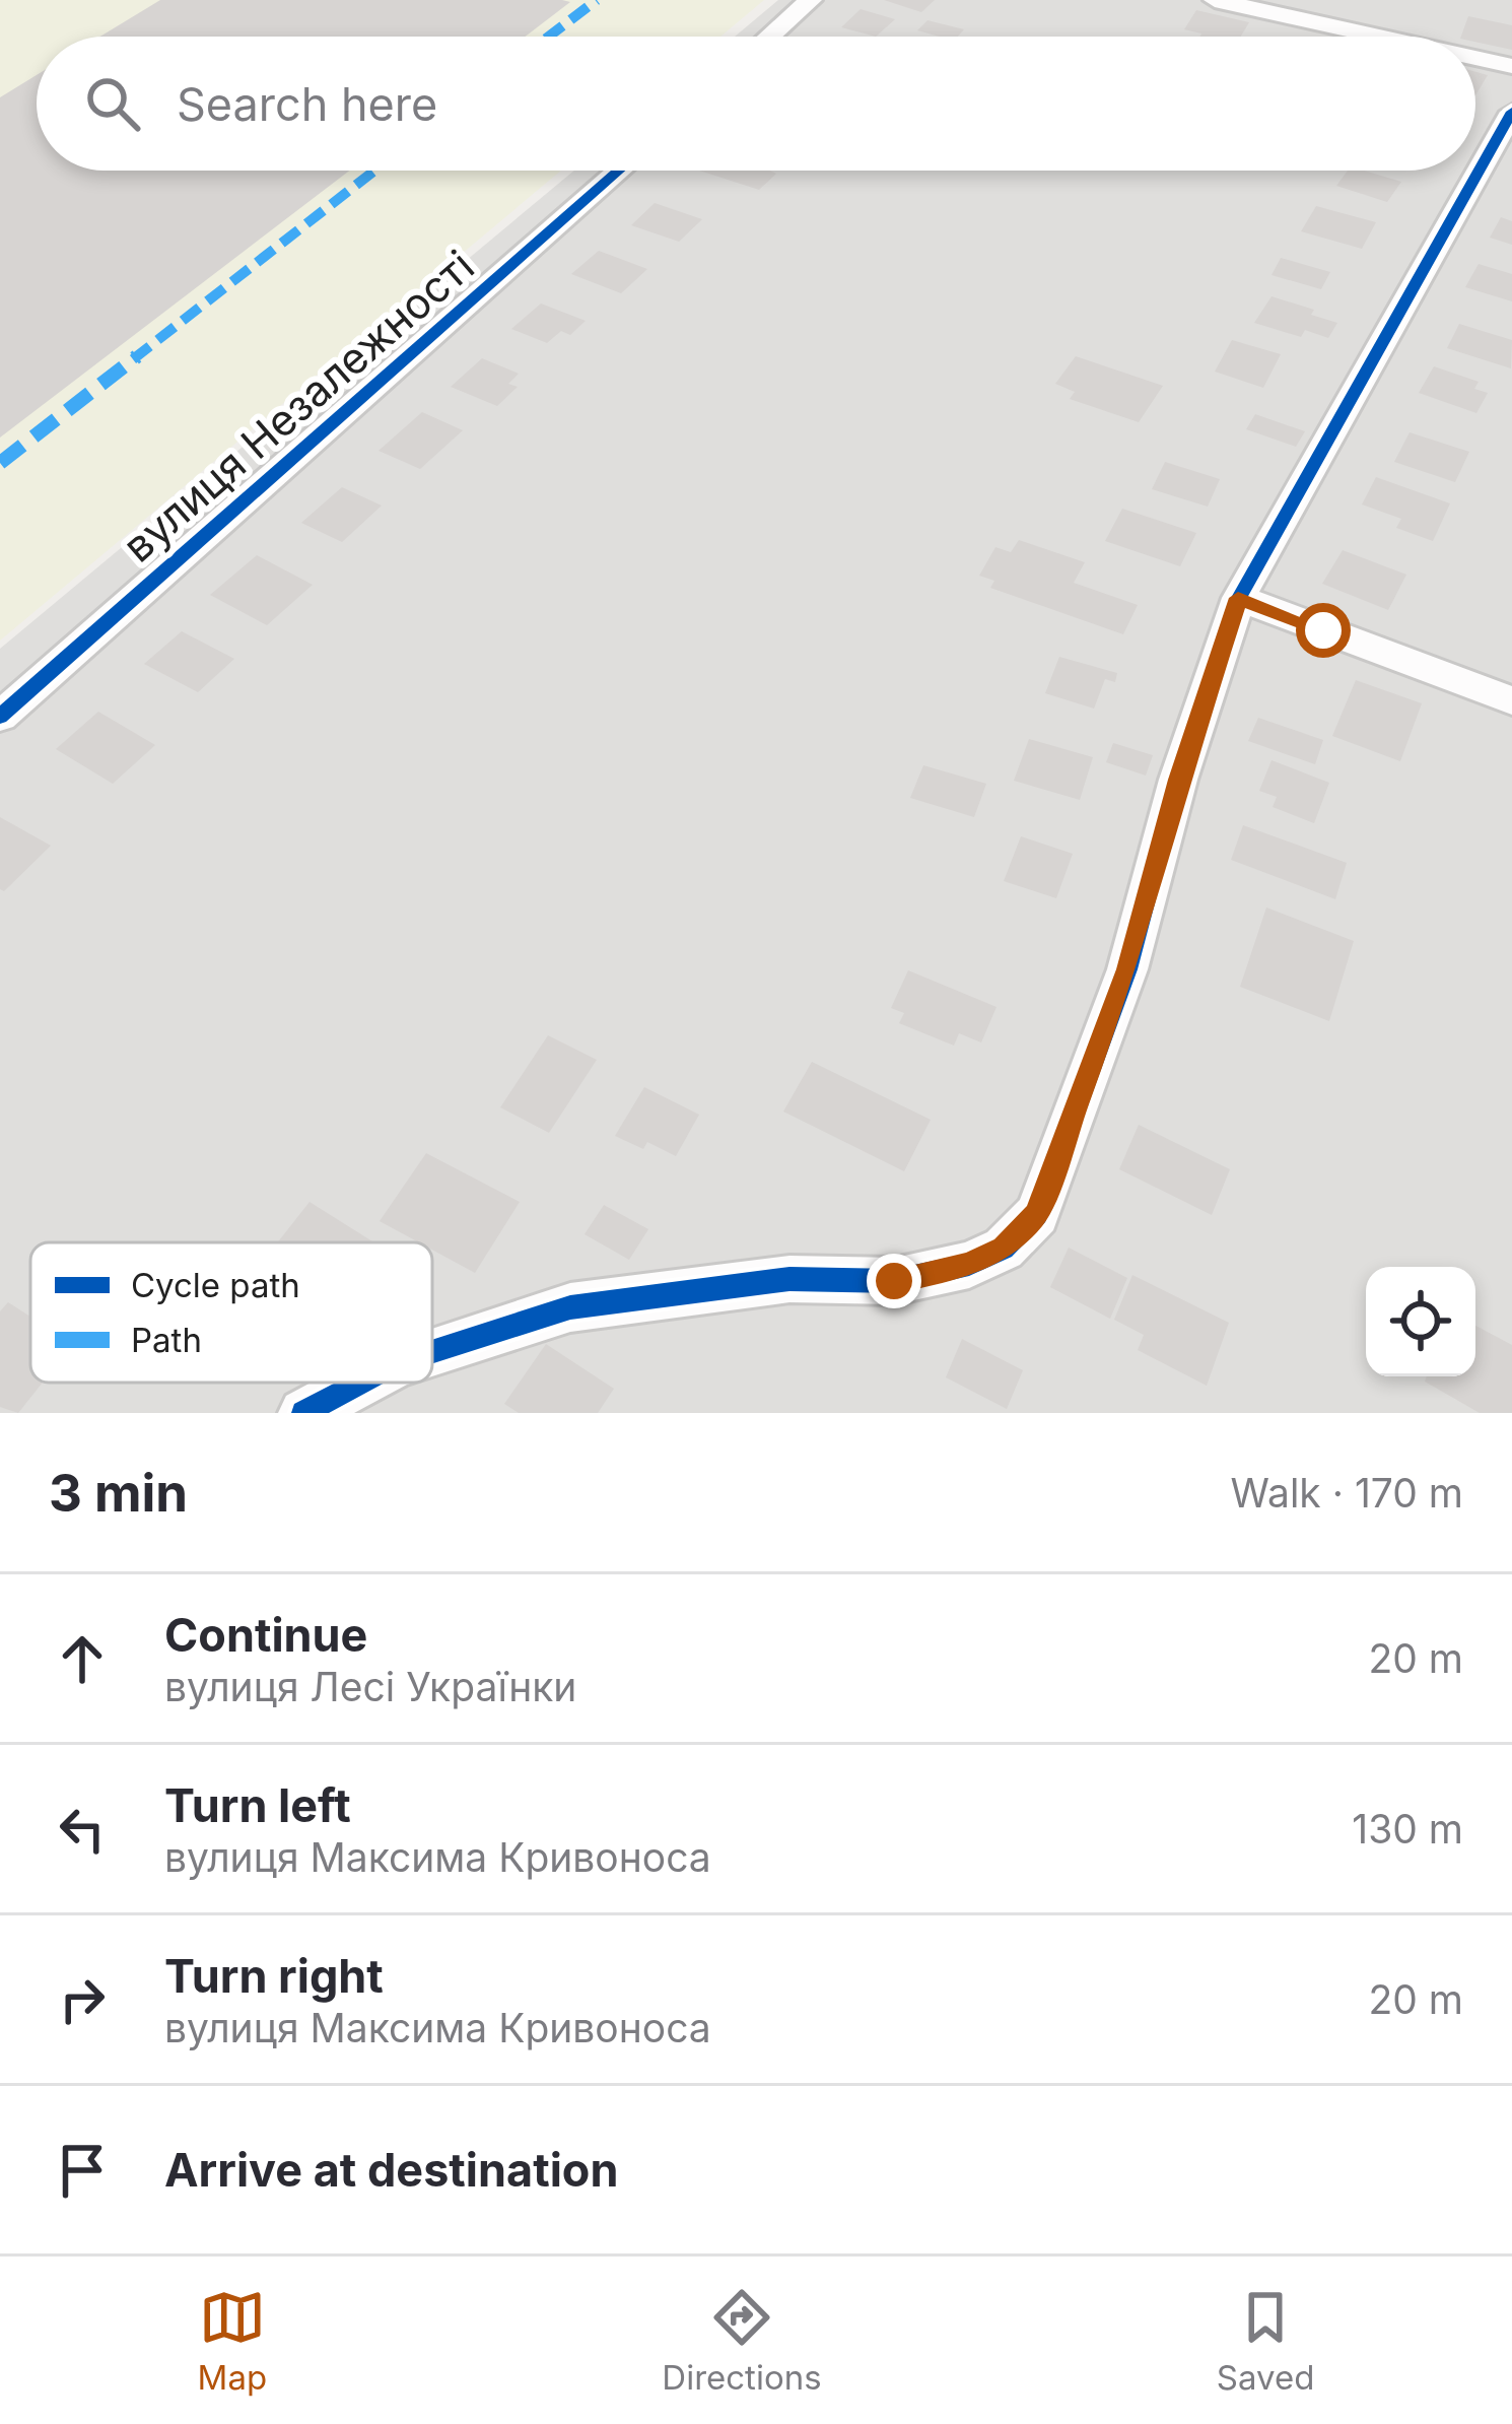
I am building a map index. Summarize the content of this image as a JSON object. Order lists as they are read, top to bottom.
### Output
{
  "streets": {
    "street": ["вулиця Незалежності"]
  },
  "legend": ["Cycle path", "Path"],
  "page": {
    "search": "Search here",
    "heading": ["3 min", "Walk · 170 m"],
    "list": [
      ["Continue", "вулиця Лесі Українки", "20 m"],
      ["Turn left", "вулиця Максима Кривоноса", "130 m"],
      ["Turn right", "вулиця Максима Кривоноса", "20 m"],
      "Arrive at destination"
    ],
    "nav": ["Map", "Directions", "Saved"]
  }
}
